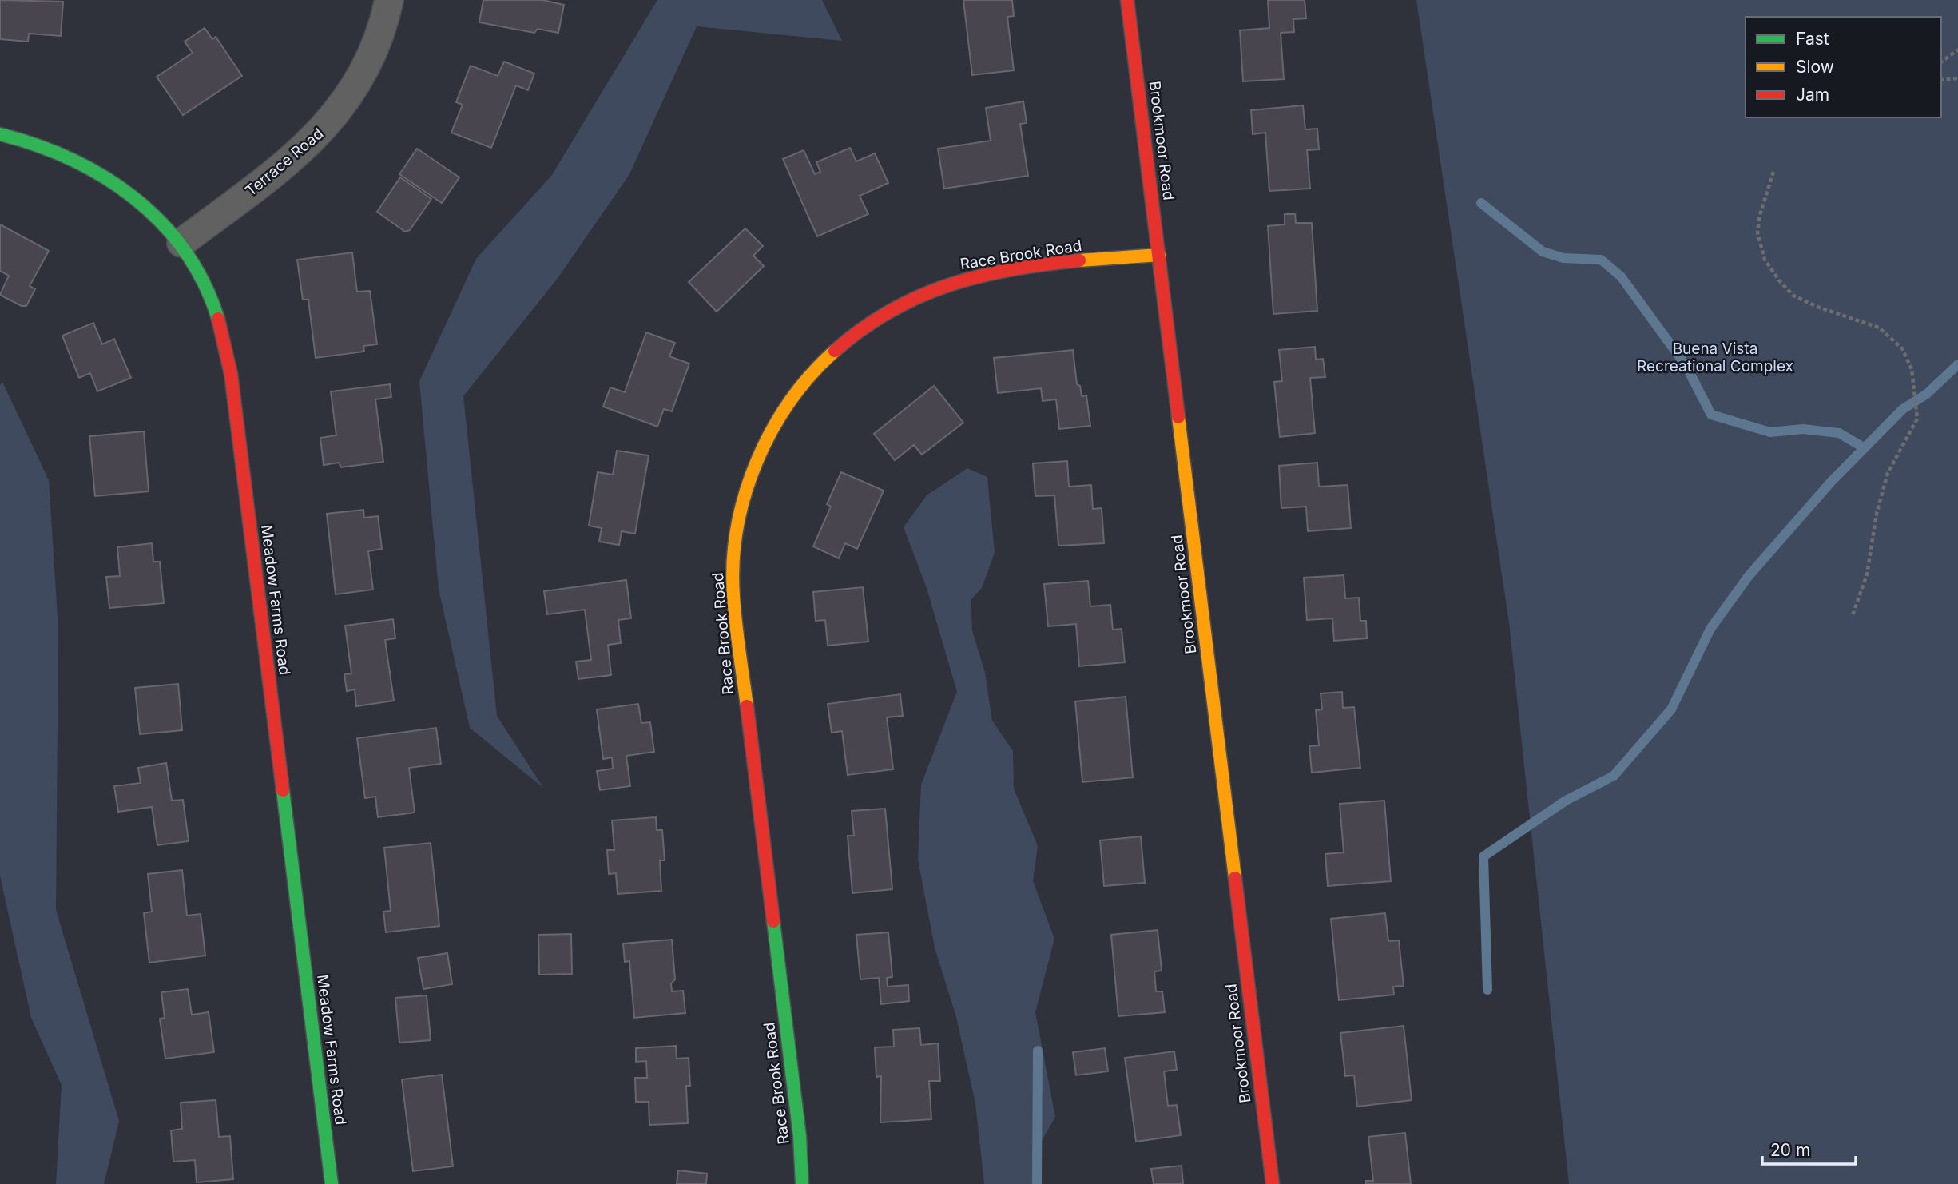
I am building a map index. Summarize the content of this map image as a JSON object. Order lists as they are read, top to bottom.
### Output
{
  "streets": {
    "street": [
      "Brookmoor Road",
      "Terrace Road",
      "Race Brook Road",
      "Meadow Farms Road"
    ]
  },
  "crossings": [
    ["Brookmoor Road", "Race Brook Road"],
    ["Terrace Road", "Meadow Farms Road"]
  ],
  "parks": ["Buena Vista Recreational Complex"],
  "legend": ["Fast", "Slow", "Jam"],
  "scale_bar": "20 m"
}
